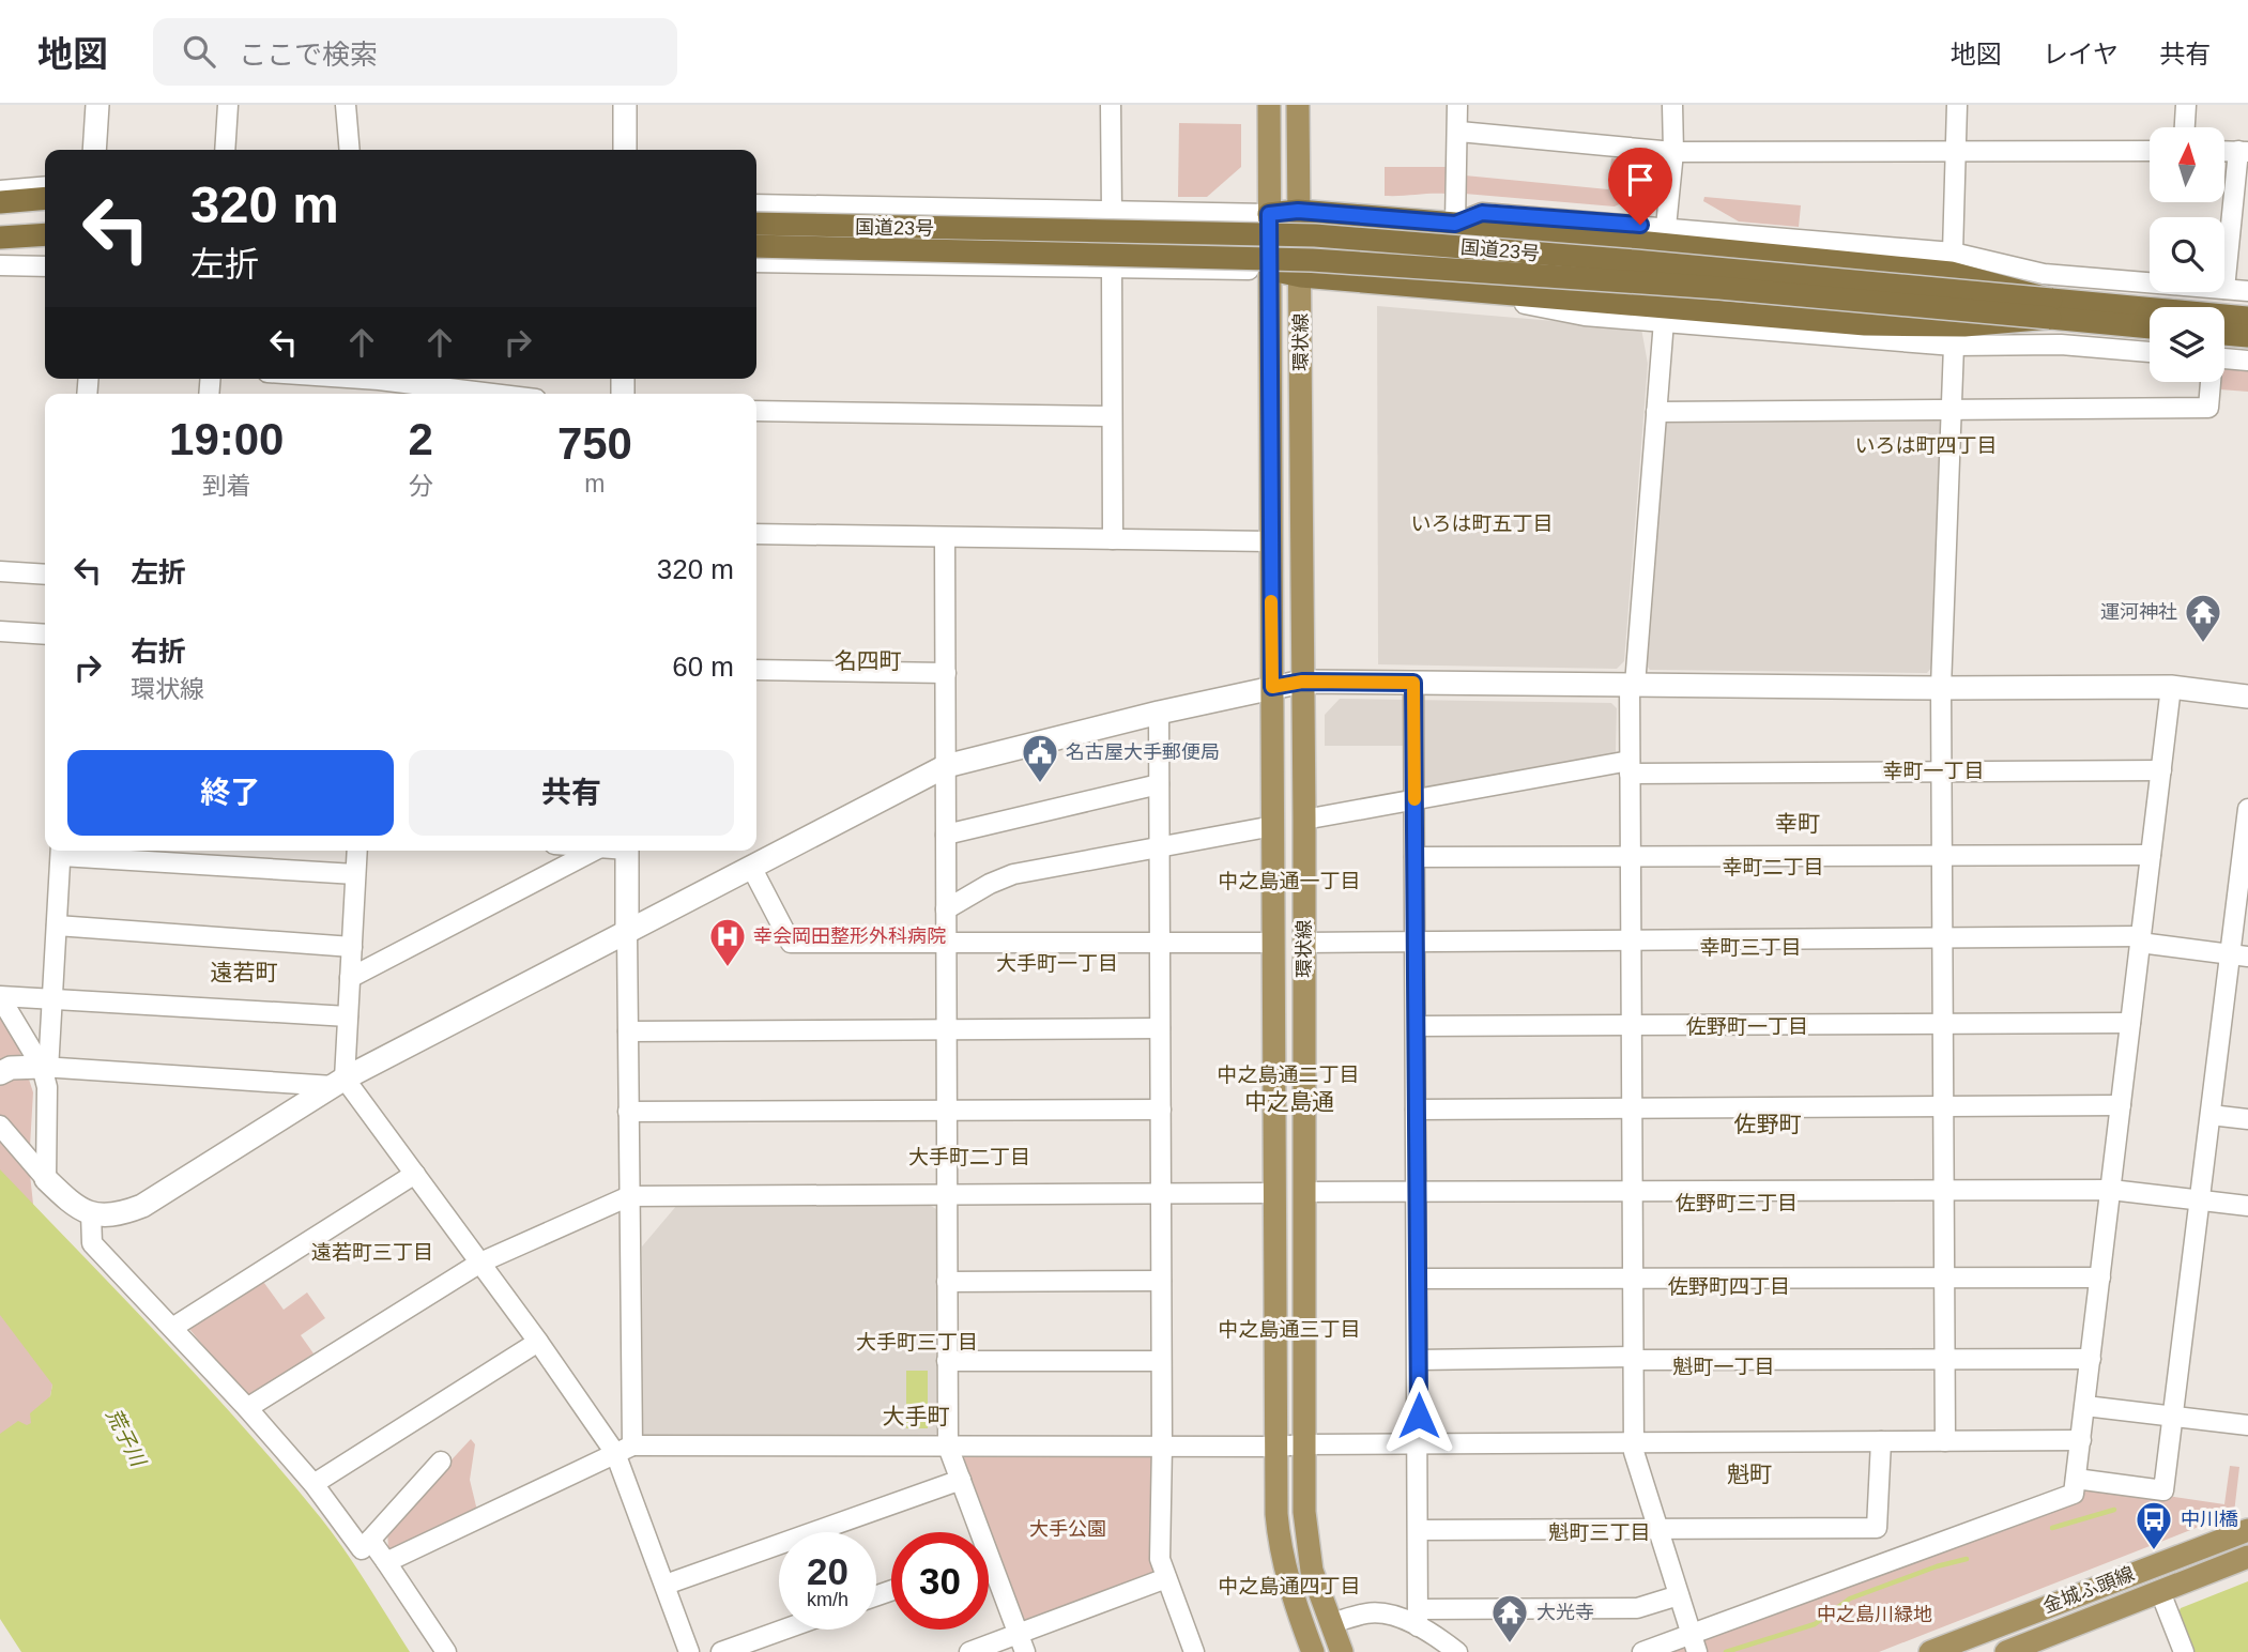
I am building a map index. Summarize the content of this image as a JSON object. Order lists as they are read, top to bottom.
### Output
{
  "streets": {
    "highway": ["国道23号"],
    "main road": ["環状線", "金城ふ頭線"]
  },
  "districts": [
    "いろは町四丁目",
    "いろは町五丁目",
    "名四町",
    "幸町一丁目",
    "幸町",
    "幸町二丁目",
    "中之島通一丁目",
    "幸町三丁目",
    "大手町一丁目",
    "遠若町",
    "佐野町一丁目",
    "中之島通二丁目",
    "中之島通",
    "佐野町",
    "大手町二丁目",
    "佐野町三丁目",
    "遠若町三丁目",
    "佐野町四丁目",
    "中之島通三丁目",
    "大手町三丁目",
    "魁町一丁目",
    "大手町",
    "魁町",
    "魁町三丁目",
    "中之島通四丁目"
  ],
  "water": ["荒子川"],
  "parks": ["大手公園", "中之島川緑地"],
  "places": {
    "temple": ["運河神社", "大光寺"],
    "public building": ["名古屋大手郵便局"],
    "hospital": ["幸会岡田整形外科病院"],
    "bus stop": ["中川橋"]
  },
  "north": "top",
  "page": {
    "header": "地図",
    "search": "ここで検索",
    "nav": ["地図", "レイヤ", "共有"],
    "turn": ["320 m", "左折"],
    "eta": [
      "19:00",
      "到着",
      "2",
      "分",
      "750",
      "m"
    ],
    "list": [
      {
        "name": "左折",
        "value": "320 m"
      },
      {
        "name": "右折",
        "note": "環状線",
        "value": "60 m"
      }
    ],
    "buttons": ["終了", "共有"],
    "speed": "20 km/h",
    "limit": "30"
  }
}
